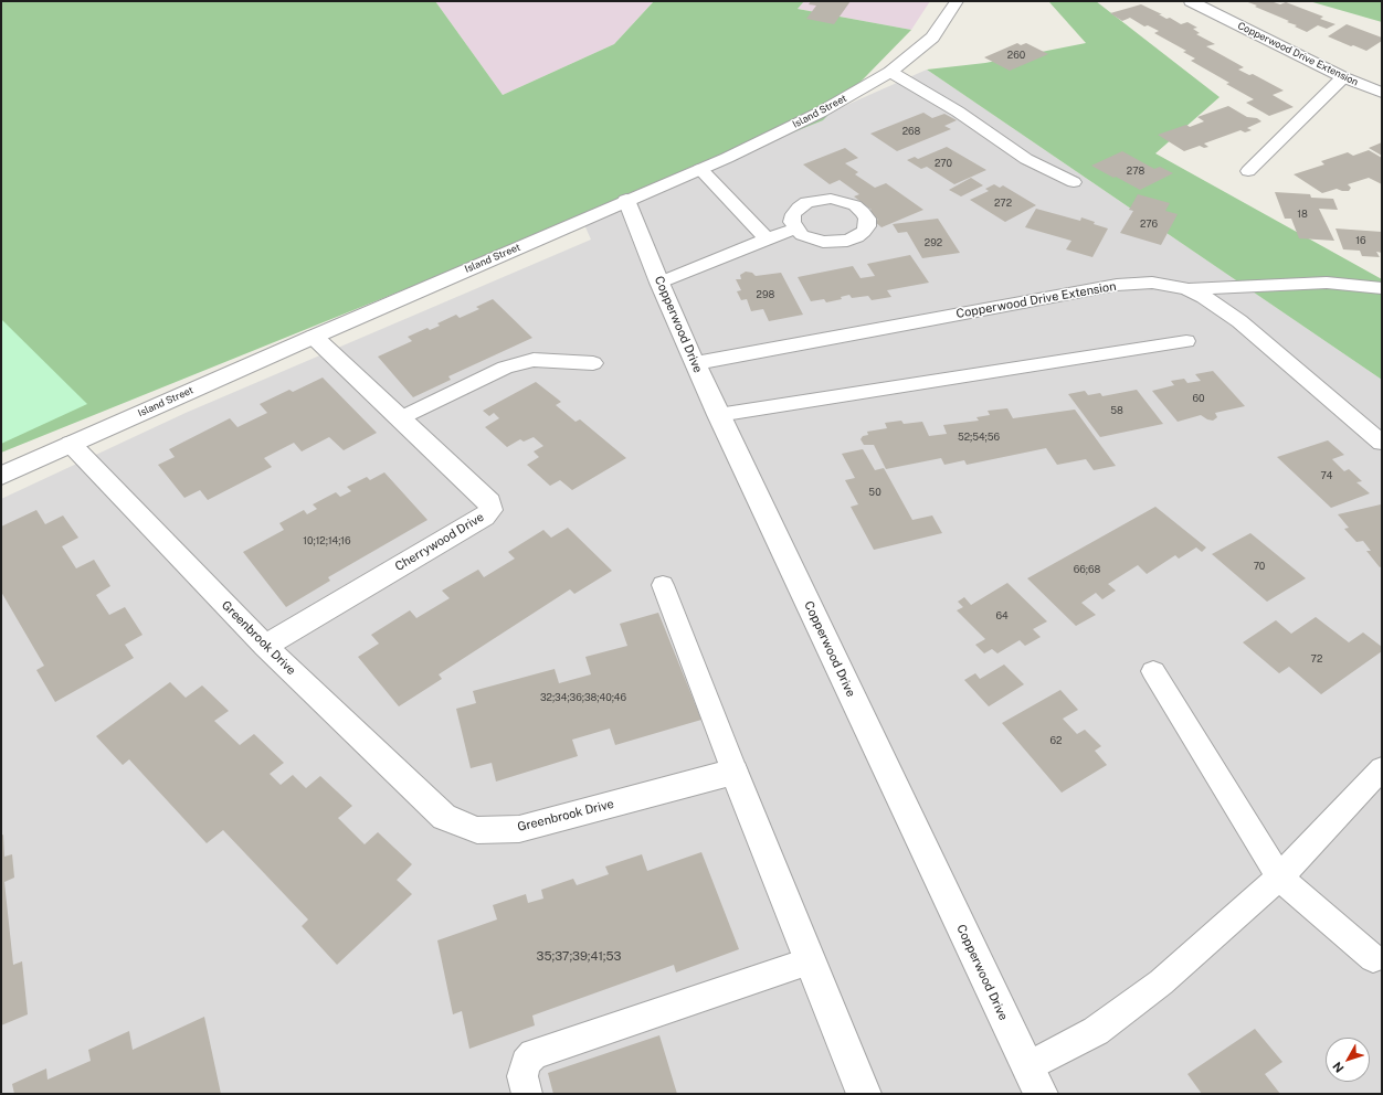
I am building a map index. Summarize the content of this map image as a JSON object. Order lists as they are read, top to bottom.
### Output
{
  "streets": {
    "street": [
      "Copperwood Drive Extension",
      "Island Street",
      "Copperwood Drive",
      "Cherrywood Drive",
      "Greenbrook Drive"
    ]
  },
  "crossings": [
    ["Copperwood Drive Extension", "Copperwood Drive"],
    ["Island Street", "Copperwood Drive"],
    ["Island Street", "Cherrywood Drive"],
    ["Island Street", "Greenbrook Drive"],
    ["Cherrywood Drive", "Greenbrook Drive"]
  ],
  "house_numbers": [
    "260",
    "268",
    "270",
    "278",
    "272",
    "18",
    "276",
    "16",
    "292",
    "298",
    "60",
    "58",
    "52;54;56",
    "74",
    "50",
    "10;12;14;16",
    "70",
    "66;68",
    "64",
    "72",
    "32;34;36;38;40;46",
    "62",
    "35;37;39;41;53"
  ],
  "north": "bottom left"
}
